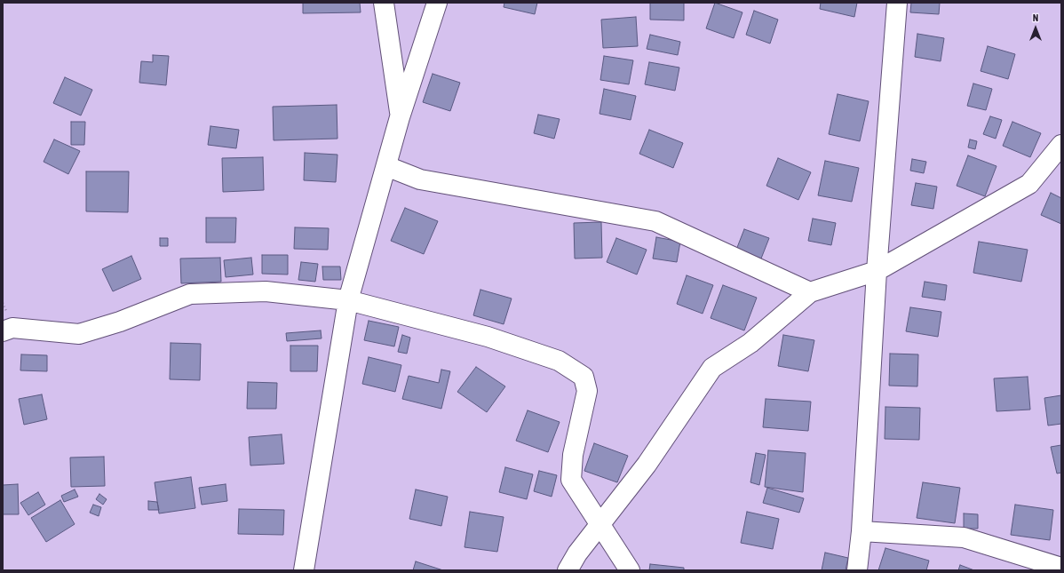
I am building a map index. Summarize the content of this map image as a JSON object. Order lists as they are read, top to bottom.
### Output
{
  "north": "top"
}
